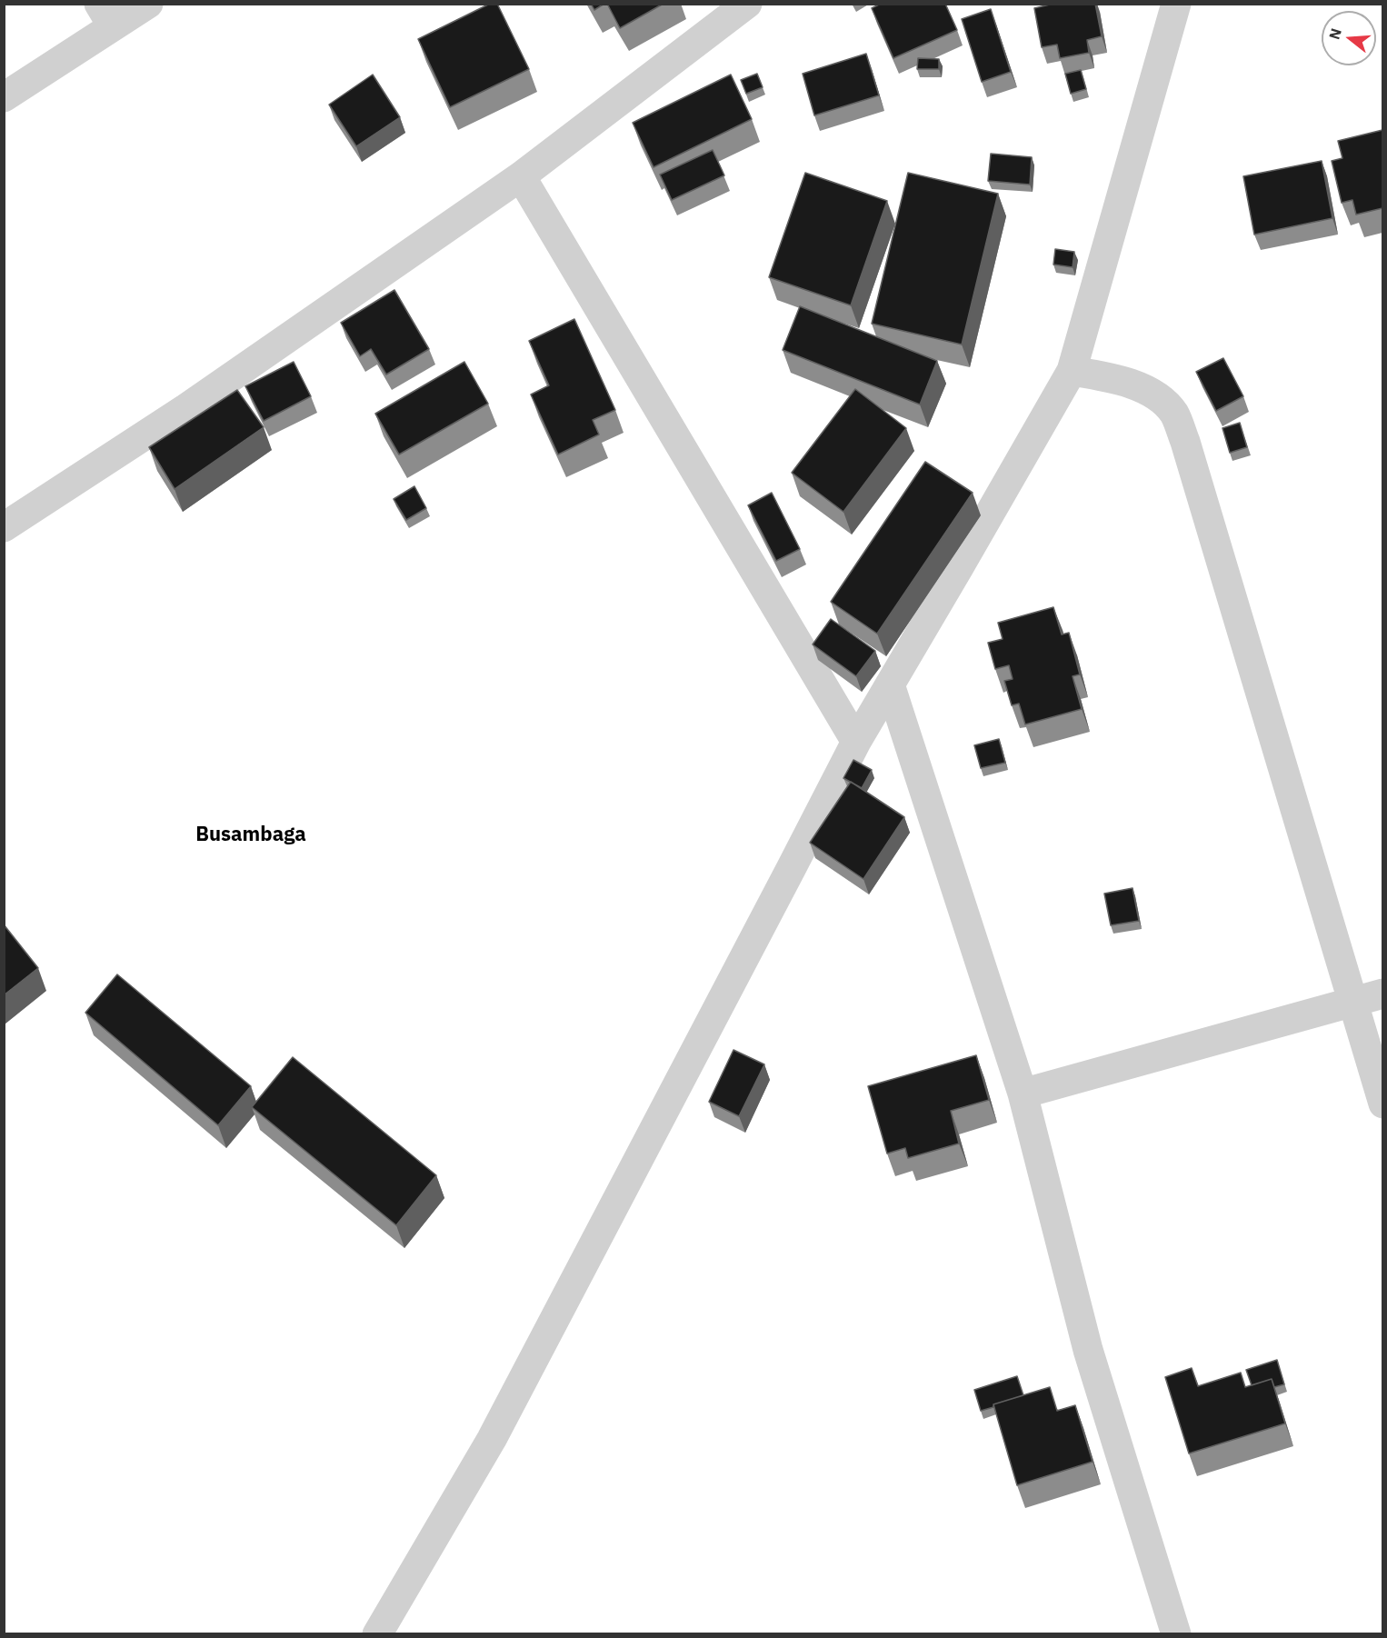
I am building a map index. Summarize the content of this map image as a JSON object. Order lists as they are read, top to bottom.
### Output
{
  "districts": ["Busambaga"],
  "north": "left"
}
